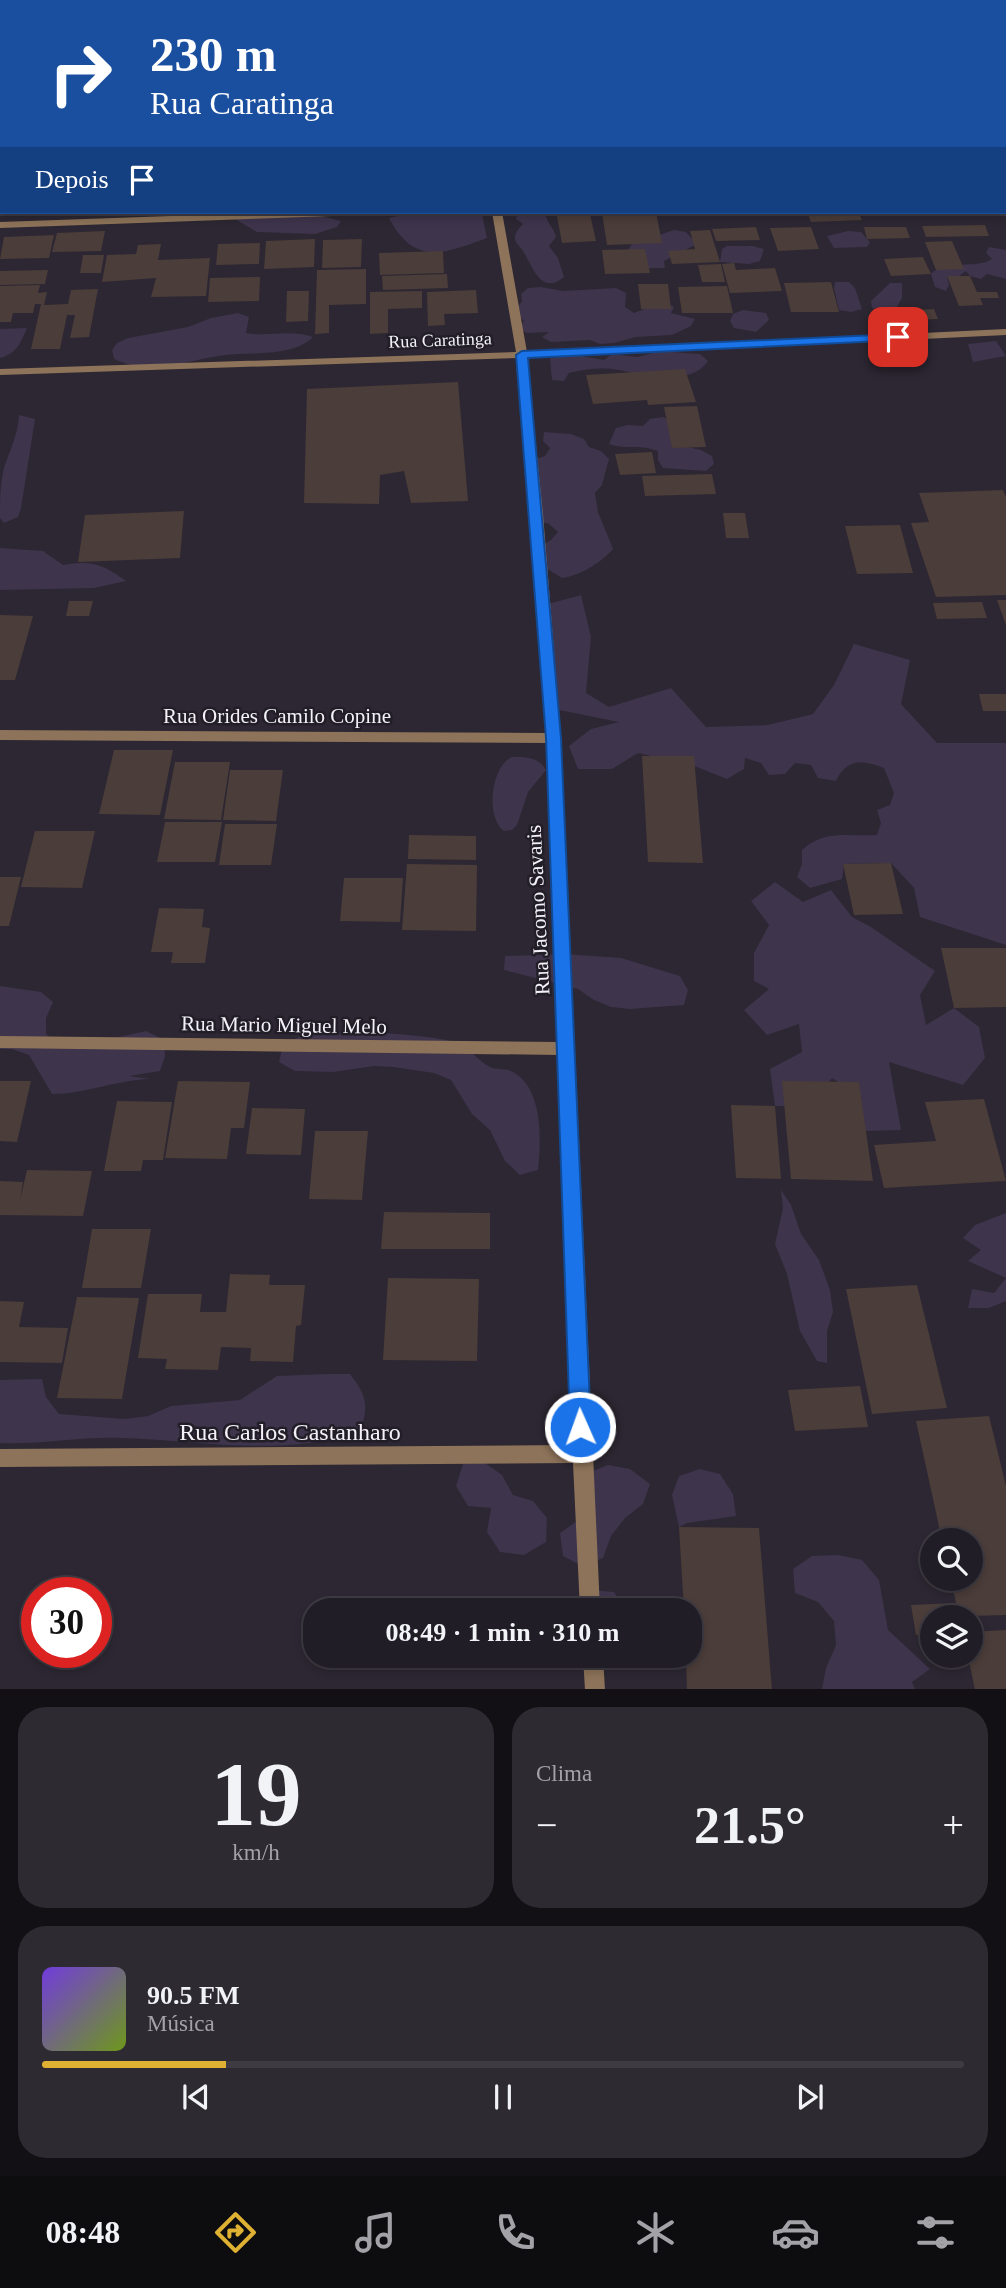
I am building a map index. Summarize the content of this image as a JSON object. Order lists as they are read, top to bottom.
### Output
{
  "streets": {
    "street": [
      "Rua Caratinga",
      "Rua Orides Camilo Copine",
      "Rua Jacomo Savaris",
      "Rua Mario Miguel Melo",
      "Rua Carlos Castanharo"
    ]
  },
  "crossings": [
    ["Rua Caratinga", "Rua Jacomo Savaris"],
    ["Rua Orides Camilo Copine", "Rua Jacomo Savaris"],
    ["Rua Jacomo Savaris", "Rua Mario Miguel Melo"],
    ["Rua Jacomo Savaris", "Rua Carlos Castanharo"]
  ],
  "page": {
    "turn": ["230 m", "Rua Caratinga"],
    "then": "Depois",
    "limit": "30",
    "trip": "08:49 · 1 min · 310 m",
    "tile": [
      ["19", "km/h"],
      "Clima"
    ],
    "heat": ["−", "21.5°", "+"],
    "song": ["90.5 FM", "Música"],
    "tabs": "08:48"
  }
}
